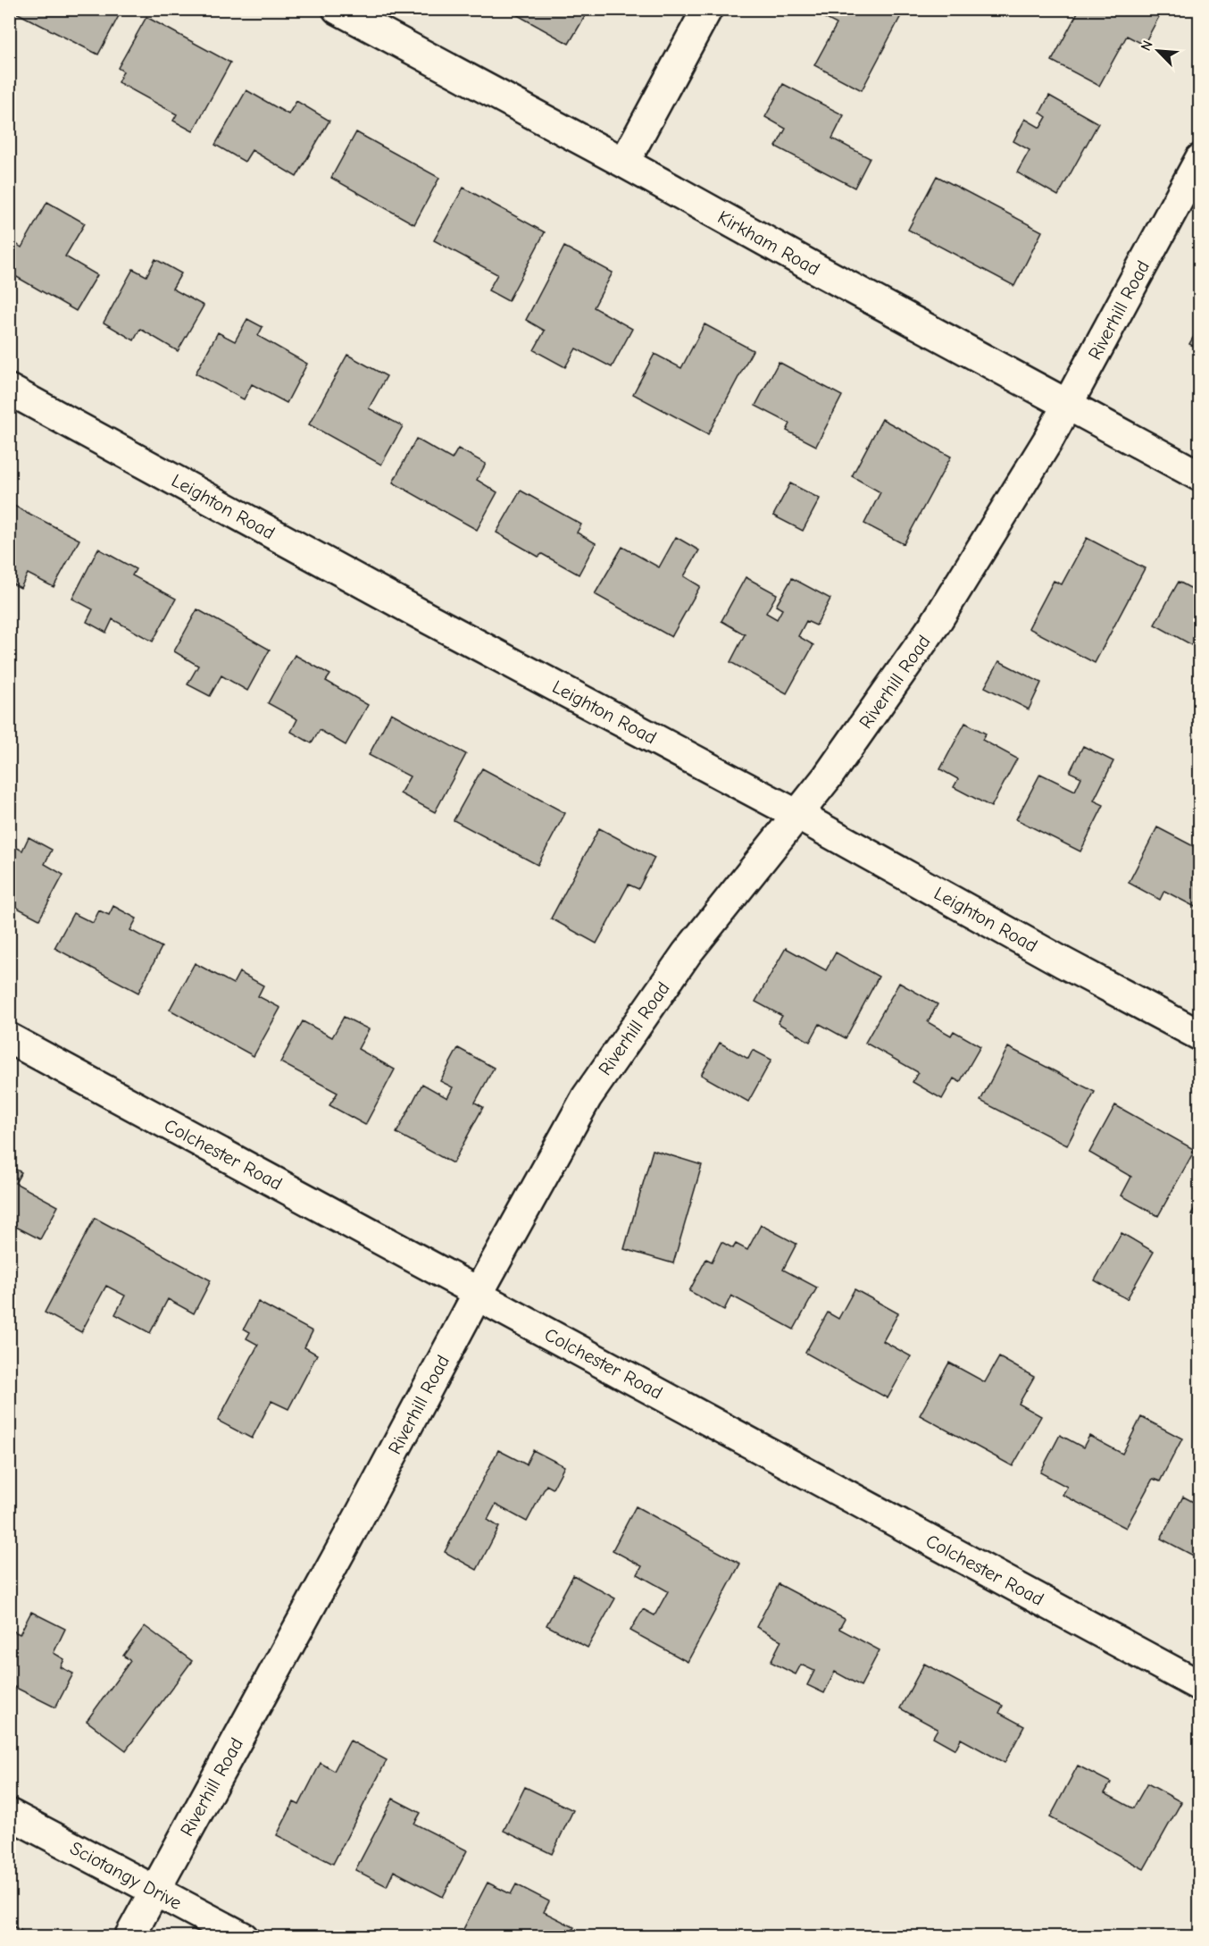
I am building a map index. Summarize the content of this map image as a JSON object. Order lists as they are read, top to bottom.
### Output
{
  "streets": {
    "street": [
      "Kirkham Road",
      "Riverhill Road",
      "Leighton Road",
      "Colchester Road",
      "Sciotangy Drive"
    ]
  },
  "crossings": [
    ["Kirkham Road", "Riverhill Road"],
    ["Riverhill Road", "Leighton Road"],
    ["Riverhill Road", "Colchester Road"],
    ["Riverhill Road", "Sciotangy Drive"]
  ],
  "north": "top left"
}
